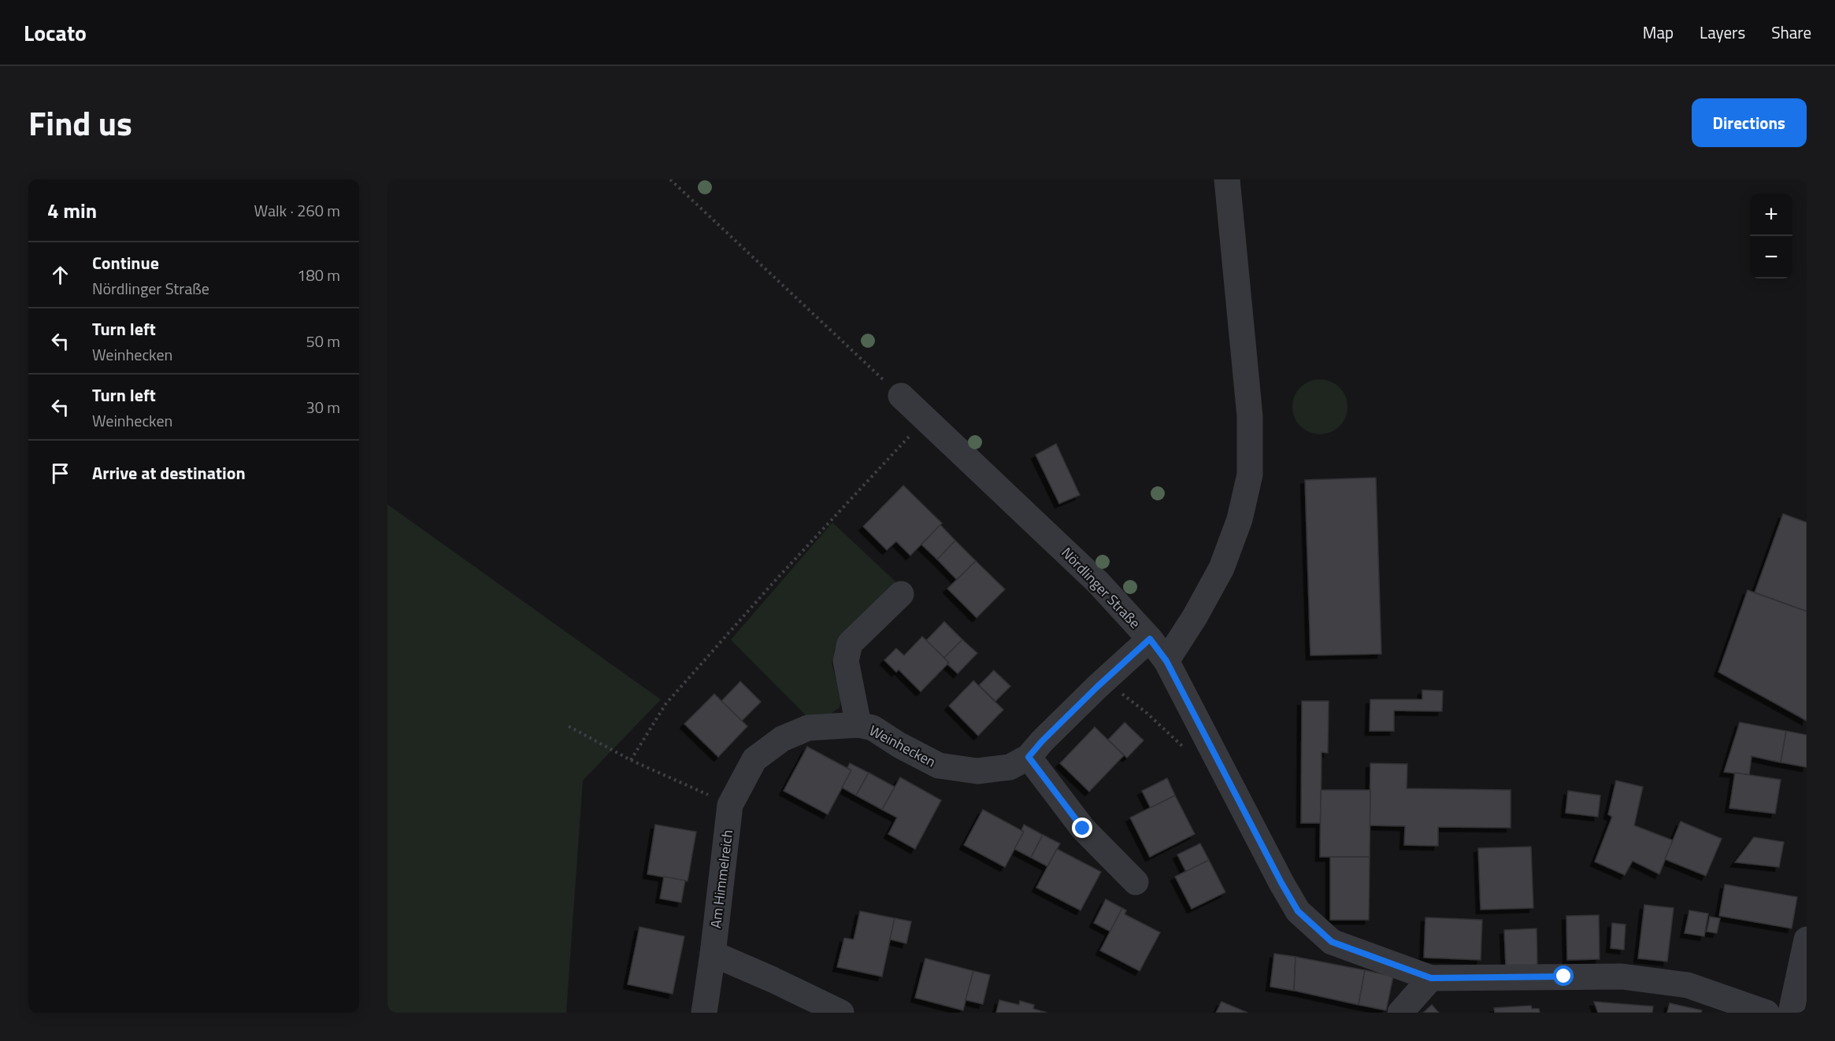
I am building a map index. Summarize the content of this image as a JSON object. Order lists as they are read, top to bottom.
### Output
{
  "streets": {
    "street": ["Nördlinger Straße", "Weinhecken", "Am Himmelreich"]
  },
  "crossings": [
    ["Nördlinger Straße", "Weinhecken"],
    ["Weinhecken", "Am Himmelreich"]
  ],
  "page": {
    "header": "Locato",
    "nav": ["Map", "Layers", "Share"],
    "title": "Find us",
    "buttons": "Directions",
    "heading": ["4 min", "Walk · 260 m"],
    "map_buttons": ["+", "−"],
    "list": [
      ["Continue", "Nördlinger Straße", "180 m"],
      ["Turn left", "Weinhecken", "50 m"],
      ["Turn left", "Weinhecken", "30 m"],
      "Arrive at destination"
    ]
  }
}
